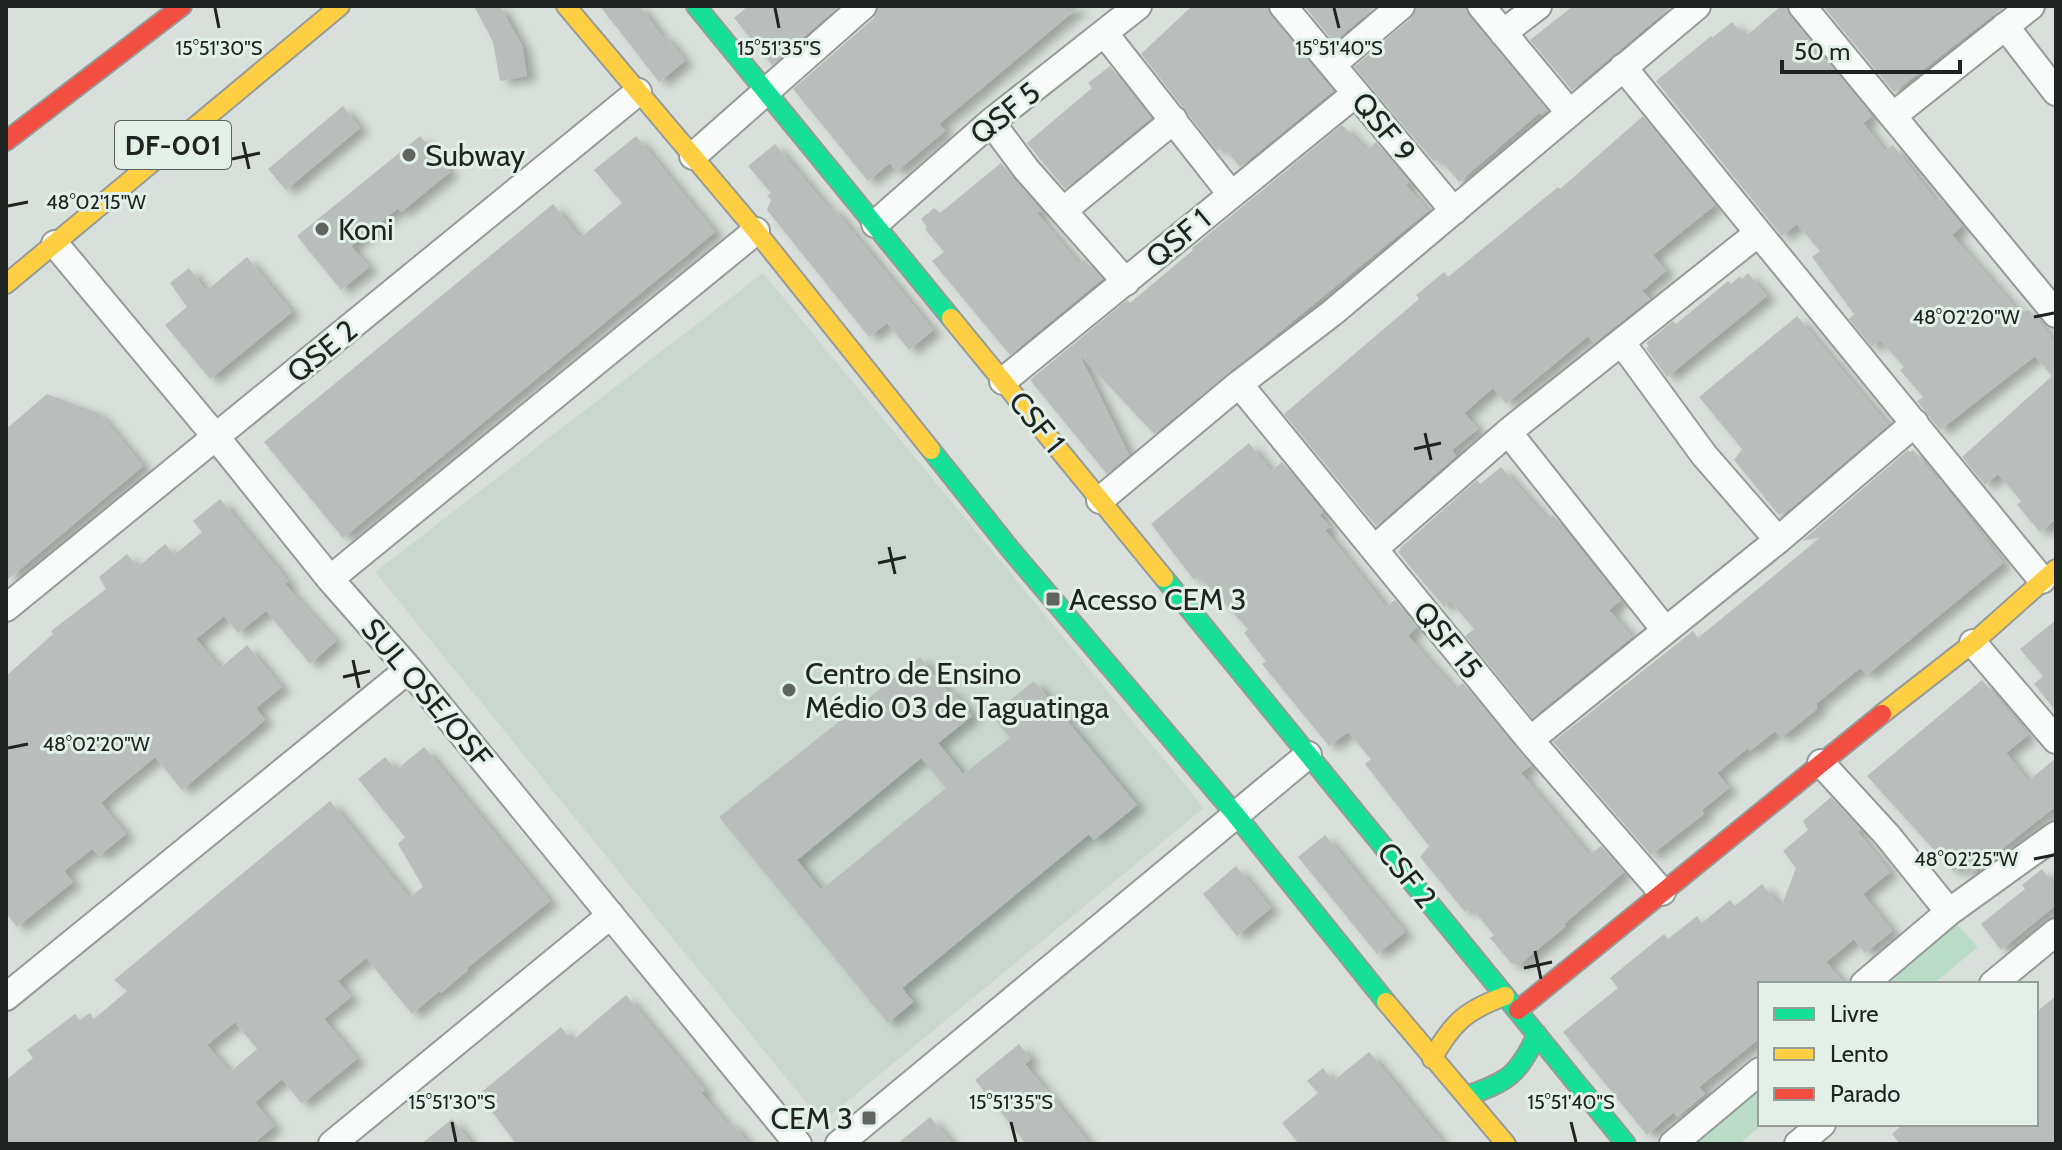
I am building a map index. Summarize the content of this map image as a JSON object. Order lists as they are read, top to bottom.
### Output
{
  "streets": {
    "main road": ["DF-001", "CSF 1", "CSF 2"],
    "street": [
      "QSF 5",
      "QSF 9",
      "QSF 1",
      "QSE 2",
      "QSF 15",
      "SUL OSE/OSF"
    ]
  },
  "crossings": [
    ["QSF 5", "QSF 1"],
    ["QSF 5", "CSF 1"],
    ["QSF 9", "QSF 1"],
    ["DF-001", "SUL OSE/OSF"],
    ["QSE 2", "SUL OSE/OSF"],
    ["CSF 1", "CSF 2"]
  ],
  "places": {
    "other": ["Subway", "Koni", "Centro de Ensino Médio 03 de Taguatinga"],
    "transit": ["Acesso CEM 3", "CEM 3"]
  },
  "legend": ["Livre", "Lento", "Parado"],
  "scale_bar": "50 m",
  "coordinates": [
    "15°51'30\"S",
    "15°51'35\"S",
    "15°51'40\"S",
    "48°02'15\"W",
    "48°02'20\"W",
    "48°02'25\"W"
  ]
}
